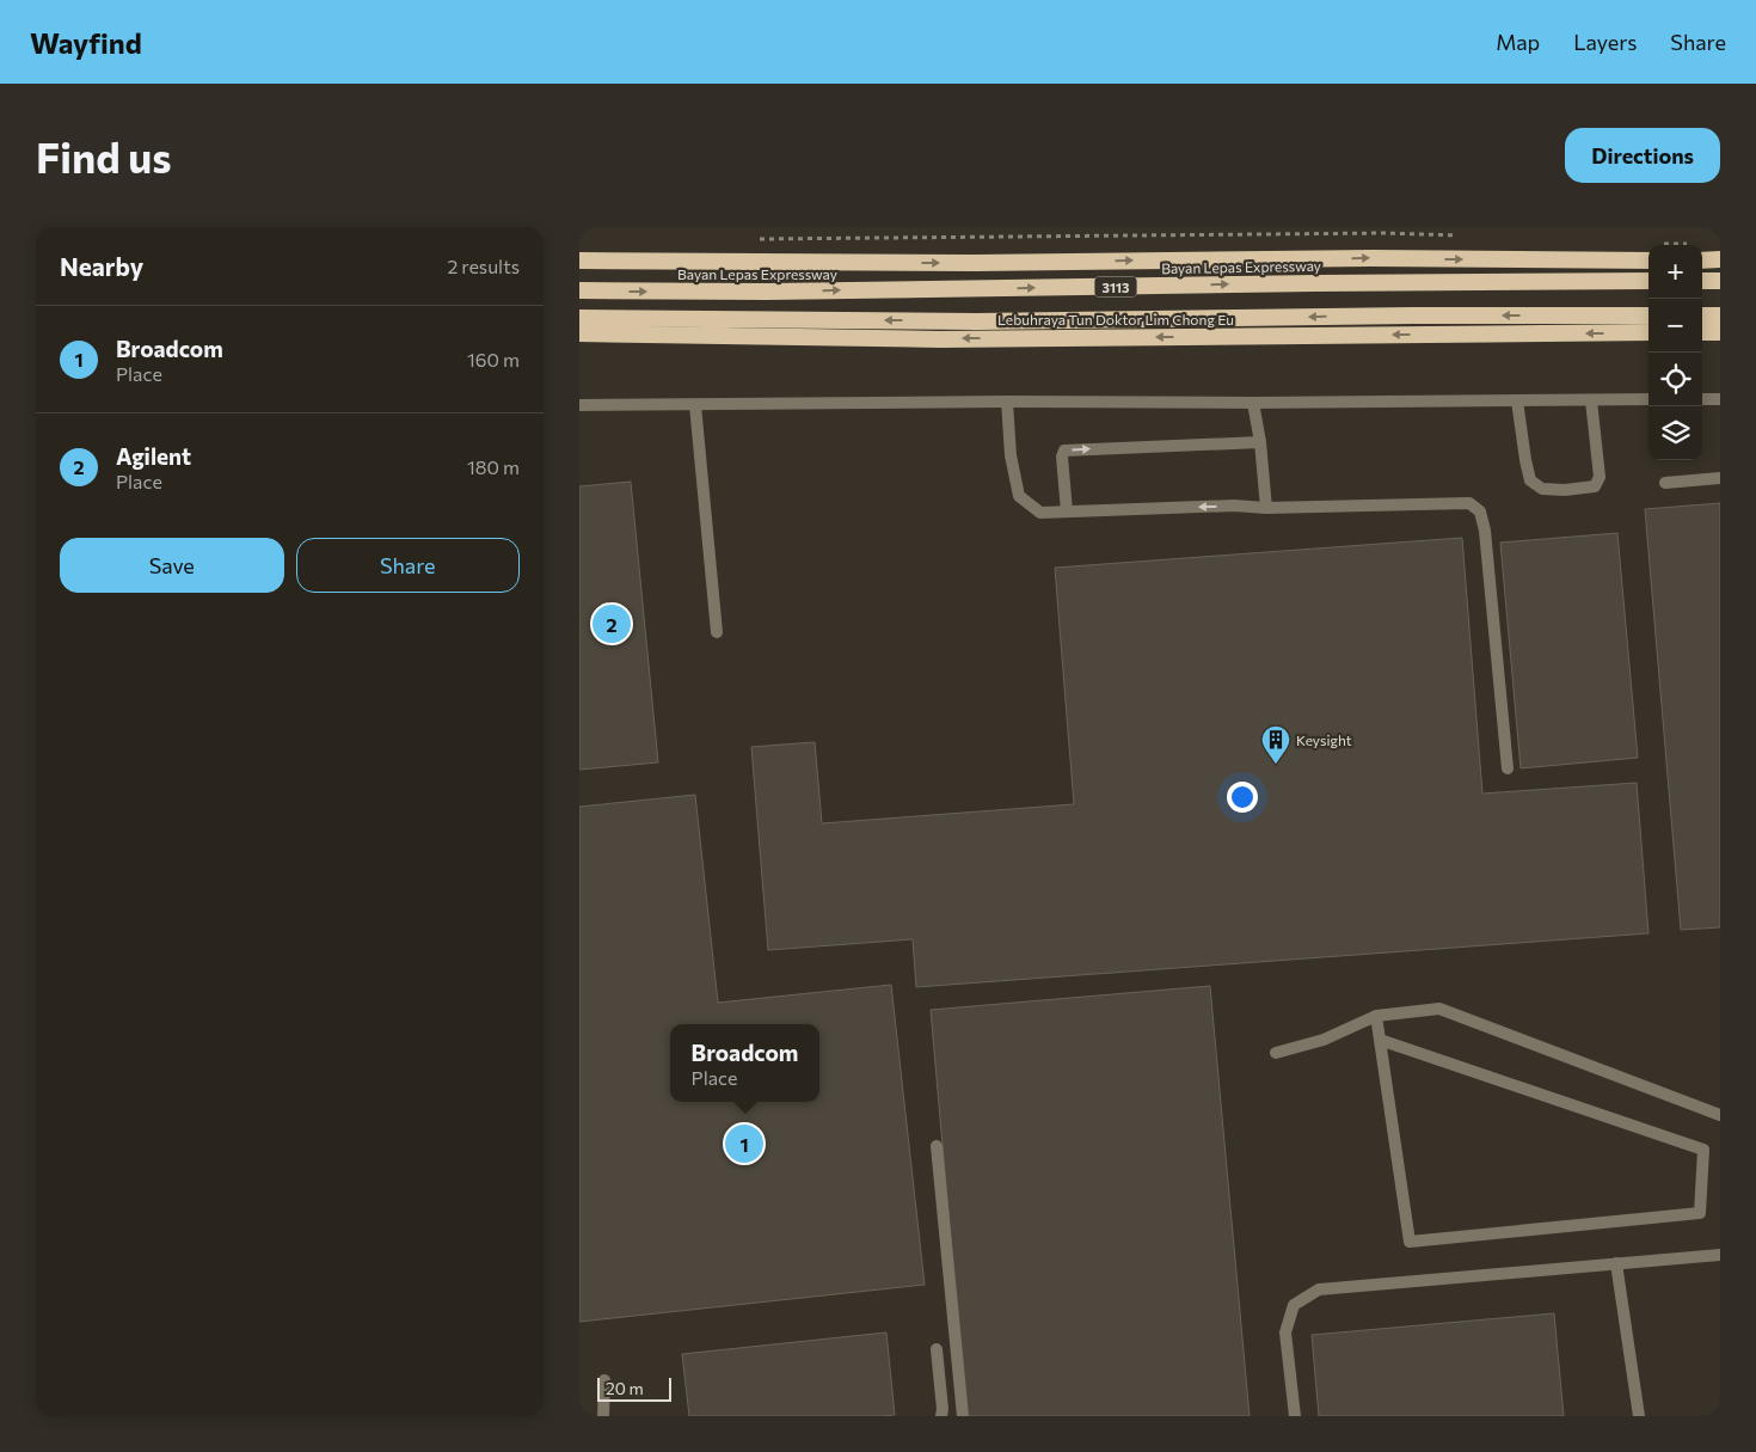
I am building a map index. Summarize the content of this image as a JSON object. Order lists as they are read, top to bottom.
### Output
{
  "streets": {
    "highway": ["Bayan Lepas Expressway", "3113", "Lebuhraya Tun Doktor Lim Chong Eu"]
  },
  "places": {
    "building": ["Keysight"]
  },
  "scale_bar": "20 m",
  "page": {
    "header": "Wayfind",
    "nav": ["Map", "Layers", "Share"],
    "buttons": [
      "Directions",
      ["Save", "Share"]
    ],
    "title": "Find us",
    "heading": ["Nearby", "2 results"],
    "map_buttons": ["+", "−"],
    "list": [
      {
        "mark": "1",
        "name": "Broadcom",
        "note": "Place",
        "value": "160 m"
      },
      {
        "mark": "2",
        "name": "Agilent",
        "note": "Place",
        "value": "180 m"
      }
    ],
    "pins": ["2", "1"],
    "popup": ["Broadcom", "Place"],
    "scale": "20 m"
  }
}
